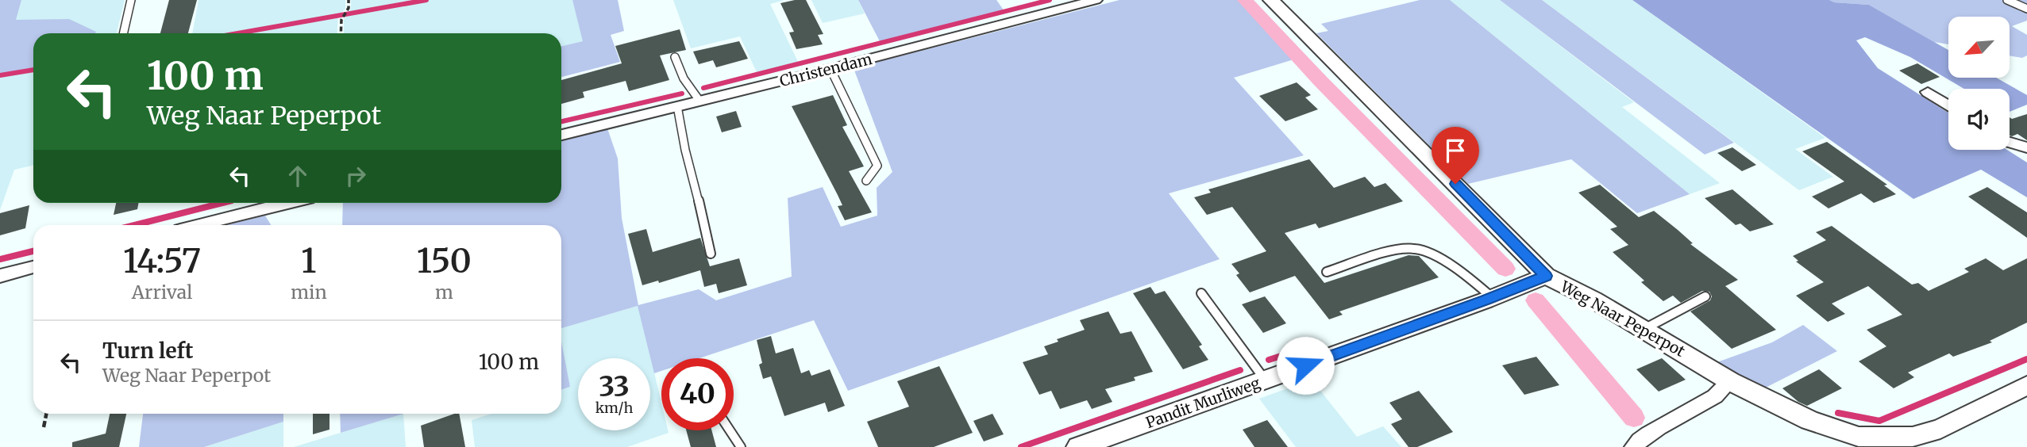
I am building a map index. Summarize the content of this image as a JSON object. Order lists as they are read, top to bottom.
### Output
{
  "streets": {
    "street": ["Christendam", "Weg Naar Peperpot", "Pandit Murliweg"]
  },
  "crossings": [
    ["Weg Naar Peperpot", "Pandit Murliweg"]
  ],
  "north": "bottom left",
  "page": {
    "turn": ["100 m", "Weg Naar Peperpot"],
    "eta": [
      "14:57",
      "Arrival",
      "1",
      "min",
      "150",
      "m"
    ],
    "list": [
      {
        "name": "Turn left",
        "note": "Weg Naar Peperpot",
        "value": "100 m"
      }
    ],
    "speed": "33 km/h",
    "limit": "40"
  }
}
